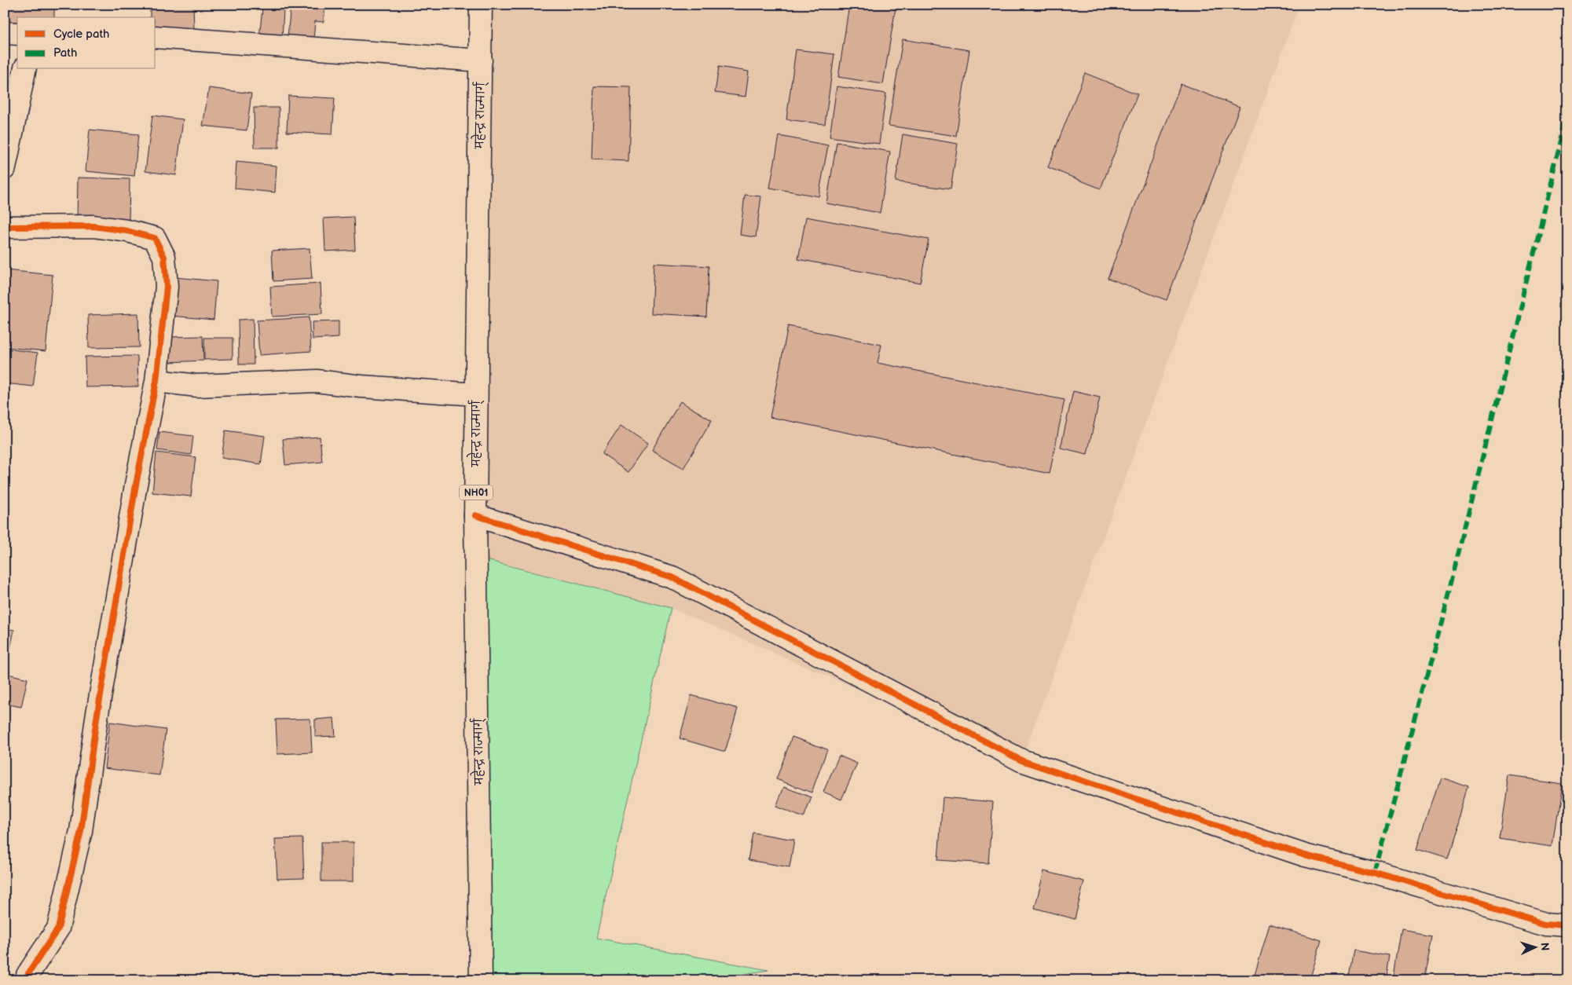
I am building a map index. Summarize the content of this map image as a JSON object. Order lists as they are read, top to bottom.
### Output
{
  "streets": {
    "main road": ["महेन्द्र राज्मार्ग्", "NH01"]
  },
  "legend": ["Cycle path", "Path"],
  "north": "right"
}
